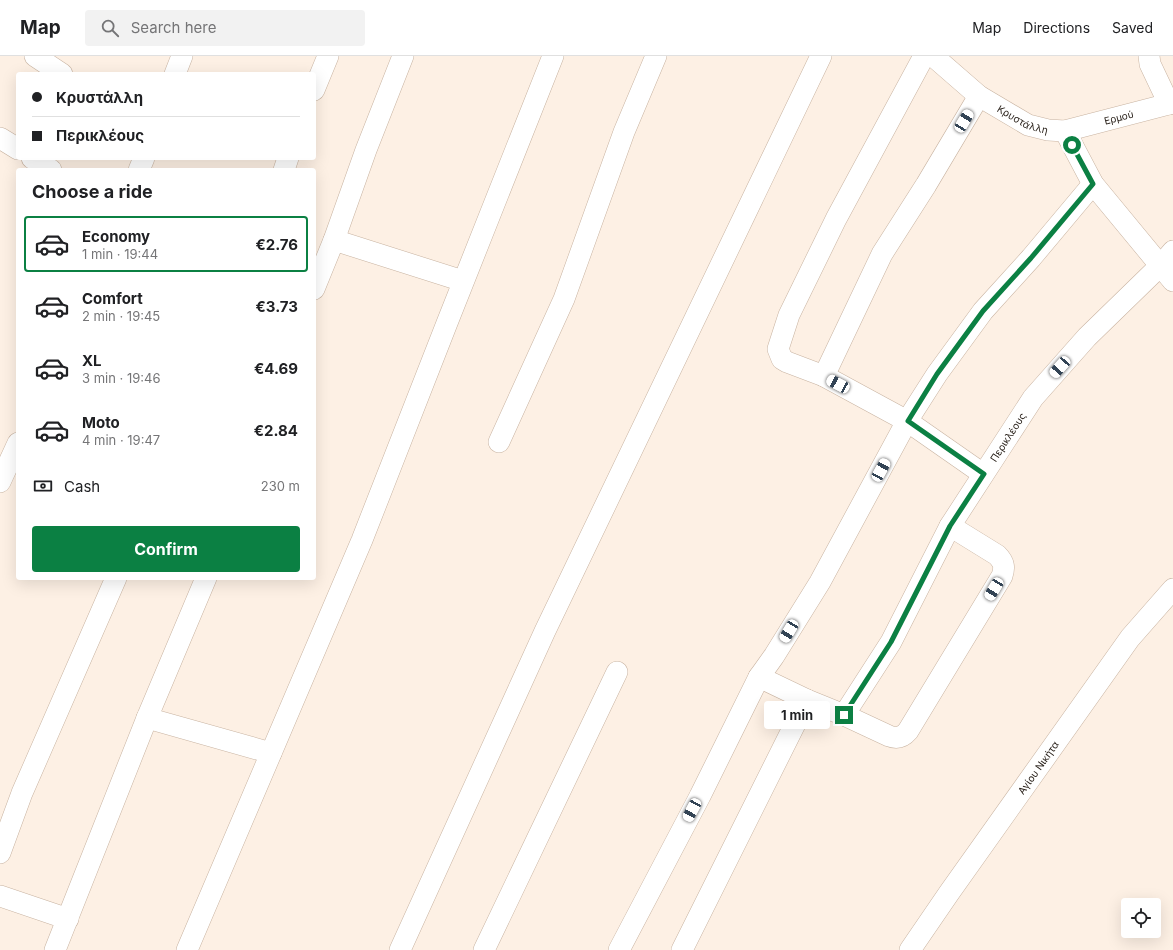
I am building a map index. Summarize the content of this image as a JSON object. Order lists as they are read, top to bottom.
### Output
{
  "streets": {
    "street": [
      "Ερμού",
      "Κρυστάλλη",
      "Περικλέους",
      "Αγίου Νικήτα"
    ]
  },
  "crossings": [
    ["Ερμού", "Κρυστάλλη"]
  ],
  "page": {
    "header": "Map",
    "search": "Search here",
    "nav": ["Map", "Directions", "Saved"],
    "banner": ["Κρυστάλλη", "Περικλέους"],
    "heading": "Choose a ride",
    "list": [
      {
        "name": "Economy",
        "note": "1 min · 19:44",
        "value": "€2.76"
      },
      {
        "name": "Comfort",
        "note": "2 min · 19:45",
        "value": "€3.73"
      },
      {
        "name": "XL",
        "note": "3 min · 19:46",
        "value": "€4.69"
      },
      {
        "name": "Moto",
        "note": "4 min · 19:47",
        "value": "€2.84"
      }
    ],
    "pay": ["Cash", "230 m"],
    "buttons": "Confirm",
    "bubble": "1 min"
  }
}
